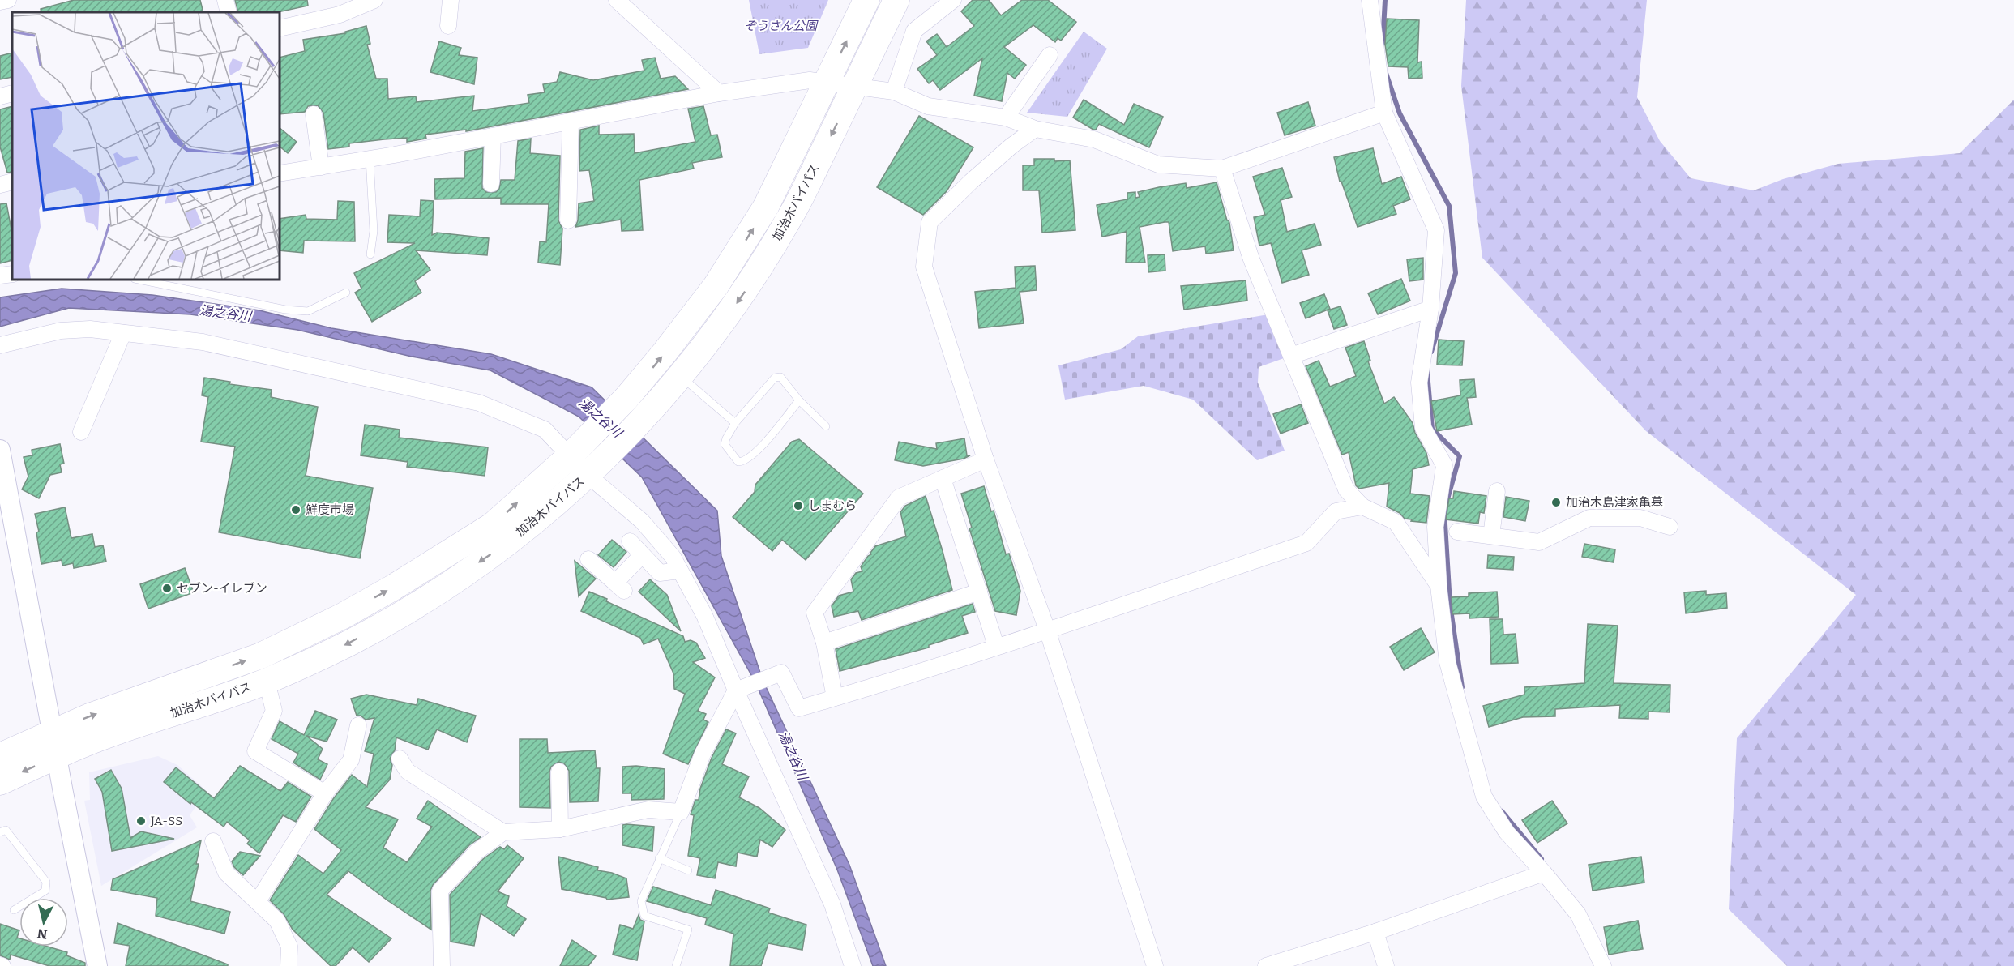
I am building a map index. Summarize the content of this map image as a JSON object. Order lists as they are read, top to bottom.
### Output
{
  "streets": {
    "highway": ["加治木バイパス"]
  },
  "water": ["湯之谷川"],
  "parks": ["ぞうさん公園"],
  "places": [
    "加治木島津家亀墓",
    "しまむら",
    "鮮度市場",
    "セブン-イレブン",
    "JA-SS"
  ],
  "north": "bottom"
}
